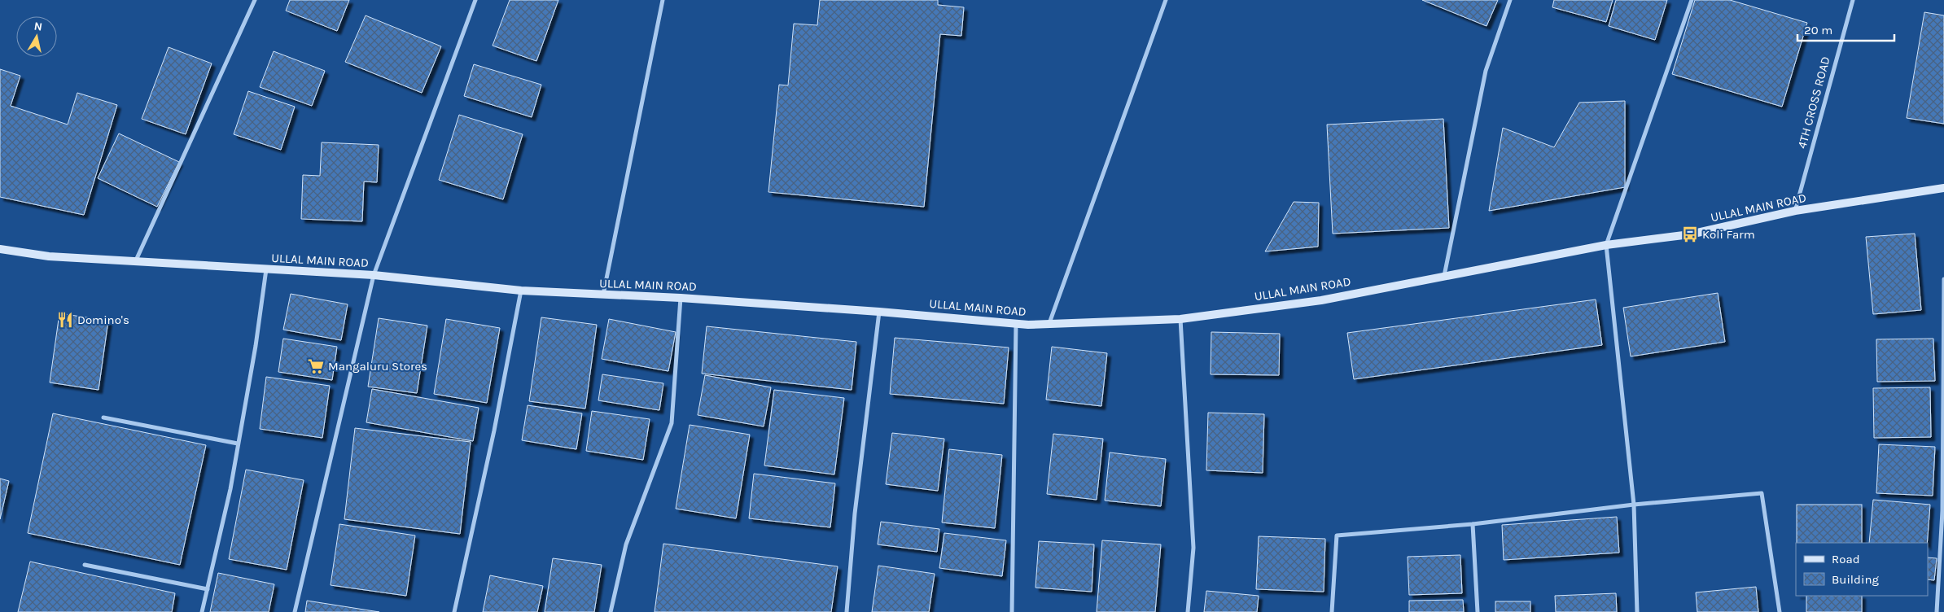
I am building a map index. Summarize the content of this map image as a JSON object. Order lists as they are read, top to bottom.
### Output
{
  "streets": {
    "main road": ["ULLAL MAIN ROAD"],
    "street": ["4TH CROSS ROAD"]
  },
  "crossings": [
    ["4TH CROSS ROAD", "ULLAL MAIN ROAD"]
  ],
  "places": {
    "bus stop": ["Koli Farm"],
    "restaurant": ["Domino's"],
    "supermarket": ["Mangaluru Stores"]
  },
  "legend": ["Road", "Building"],
  "scale_bar": "20 m",
  "north": "top"
}
